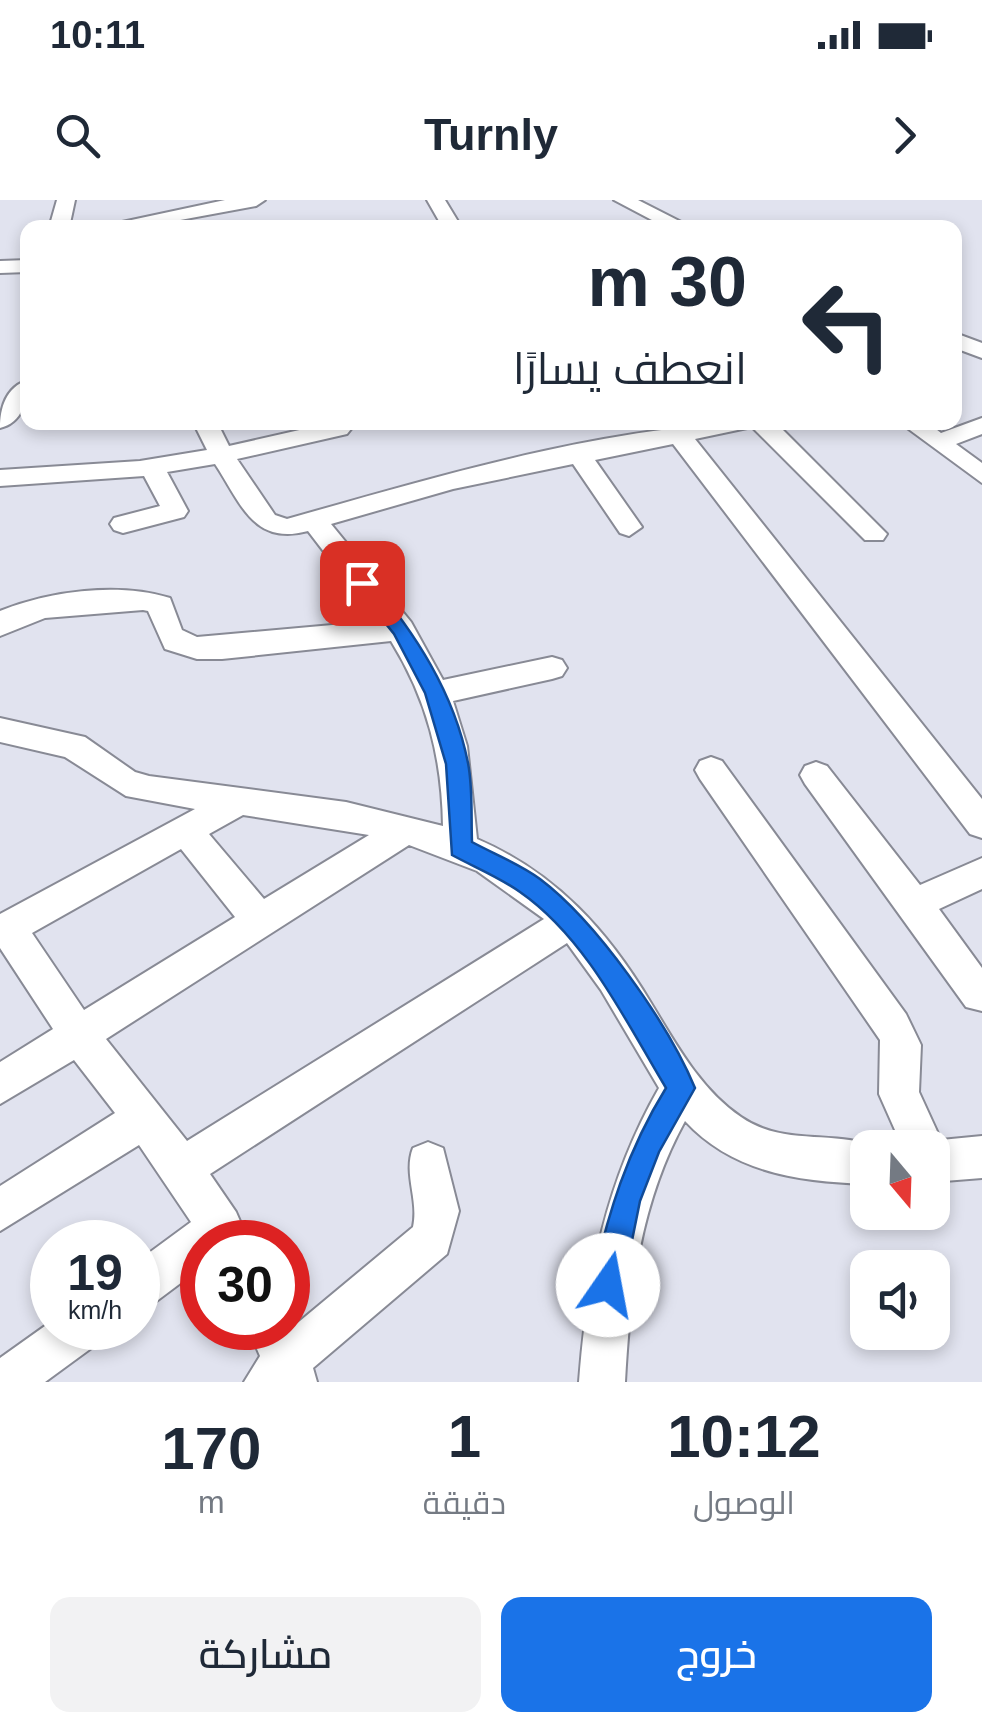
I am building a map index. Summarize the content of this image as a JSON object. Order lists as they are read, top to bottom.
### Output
{
  "north": "bottom",
  "page": {
    "status": "10:11",
    "header": "Turnly",
    "turn": ["30 m", "انعطف يسارًا"],
    "speed": "19 km/h",
    "limit": "30",
    "eta": [
      "10:12",
      "الوصول",
      "1",
      "دقيقة",
      "170",
      "m"
    ],
    "buttons": ["خروج", "مشاركة"]
  }
}
